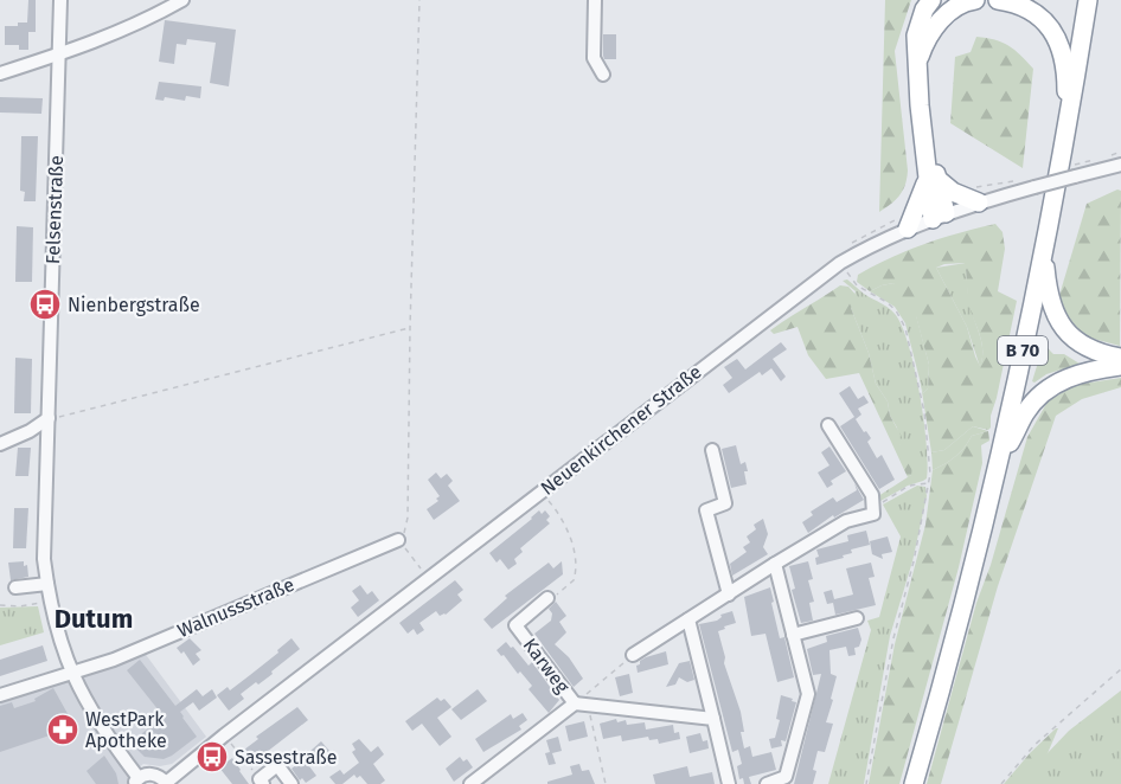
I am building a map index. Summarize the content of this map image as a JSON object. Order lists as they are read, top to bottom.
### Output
{
  "streets": {
    "highway": ["B 70"],
    "street": [
      "Felsenstraße",
      "Neuenkirchener Straße",
      "Walnussstraße",
      "Karweg"
    ]
  },
  "crossings": [
    ["Felsenstraße", "Walnussstraße"]
  ],
  "districts": ["Dutum"],
  "places": {
    "bus stop": ["Nienbergstraße", "Sassestraße"],
    "pharmacy": ["WestPark Apotheke"]
  }
}
